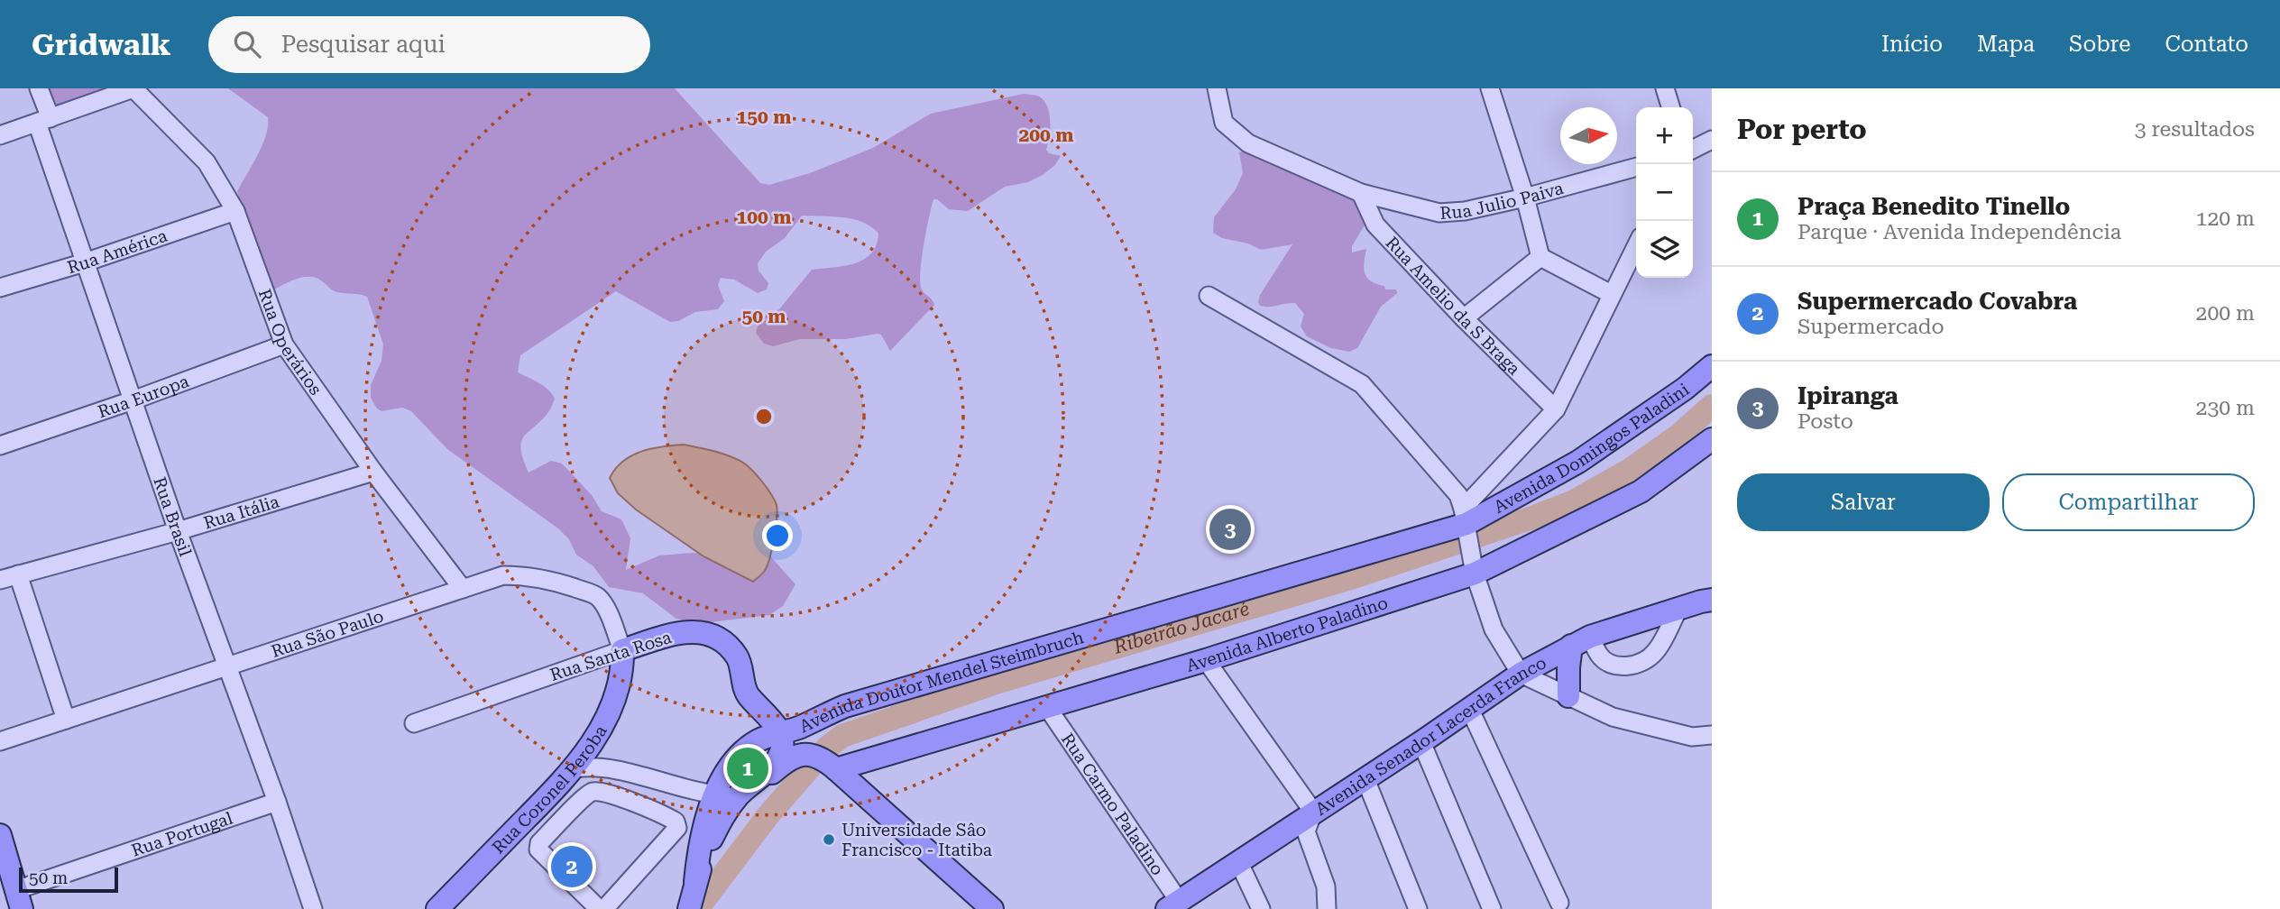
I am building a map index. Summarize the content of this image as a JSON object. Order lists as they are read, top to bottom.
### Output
{
  "streets": {
    "main road": [
      "Avenida Domingos Paladini",
      "Avenida Alberto Paladino",
      "Rua Santa Rosa",
      "Avenida Doutor Mendel Steimbruch",
      "Avenida Senador Lacerda Franco",
      "Rua Coronel Peroba"
    ],
    "street": [
      "Rua Julio Paiva",
      "Rua América",
      "Rua Amelio da S Braga",
      "Rua Operários",
      "Rua Europa",
      "Rua Itália",
      "Rua Brasil",
      "Rua São Paulo",
      "Rua Carmo Paladino",
      "Rua Portugal"
    ]
  },
  "crossings": [
    ["Rua Julio Paiva", "Rua Amelio da S Braga"],
    ["Rua América", "Rua Operários"],
    ["Rua América", "Rua Brasil"],
    ["Rua Operários", "Rua Europa"],
    ["Rua Operários", "Rua Itália"],
    ["Rua Operários", "Rua São Paulo"],
    ["Rua Europa", "Rua Brasil"],
    ["Avenida Domingos Paladini", "Avenida Doutor Mendel Steimbruch"],
    ["Rua Itália", "Rua Brasil"],
    ["Rua Brasil", "Rua São Paulo"],
    ["Rua Brasil", "Rua Portugal"],
    ["Avenida Alberto Paladino", "Rua Carmo Paladino"],
    ["Rua São Paulo", "Rua Santa Rosa"],
    ["Rua São Paulo", "Rua Coronel Peroba"],
    ["Rua Santa Rosa", "Avenida Doutor Mendel Steimbruch"],
    ["Rua Santa Rosa", "Rua Coronel Peroba"],
    ["Avenida Senador Lacerda Franco", "Rua Carmo Paladino"]
  ],
  "water": ["Ribeirão Jacaré"],
  "places": ["Universidade Sâo Francisco - Itatiba"],
  "scale_bar": "50 m",
  "north": "right",
  "page": {
    "header": "Gridwalk",
    "search": "Pesquisar aqui",
    "nav": [
      "Início",
      "Mapa",
      "Sobre",
      "Contato"
    ],
    "heading": ["Por perto", "3 resultados"],
    "map_buttons": ["+", "−"],
    "list": [
      {
        "mark": "1",
        "name": "Praça Benedito Tinello",
        "note": "Parque · Avenida Independência",
        "value": "120 m"
      },
      {
        "mark": "2",
        "name": "Supermercado Covabra",
        "note": "Supermercado",
        "value": "200 m"
      },
      {
        "mark": "3",
        "name": "Ipiranga",
        "note": "Posto",
        "value": "230 m"
      }
    ],
    "buttons": ["Salvar", "Compartilhar"],
    "pins": ["3", "1", "2"],
    "scale": "50 m"
  },
  "rings": [
    "150 m",
    "200 m",
    "100 m",
    "50 m"
  ]
}
